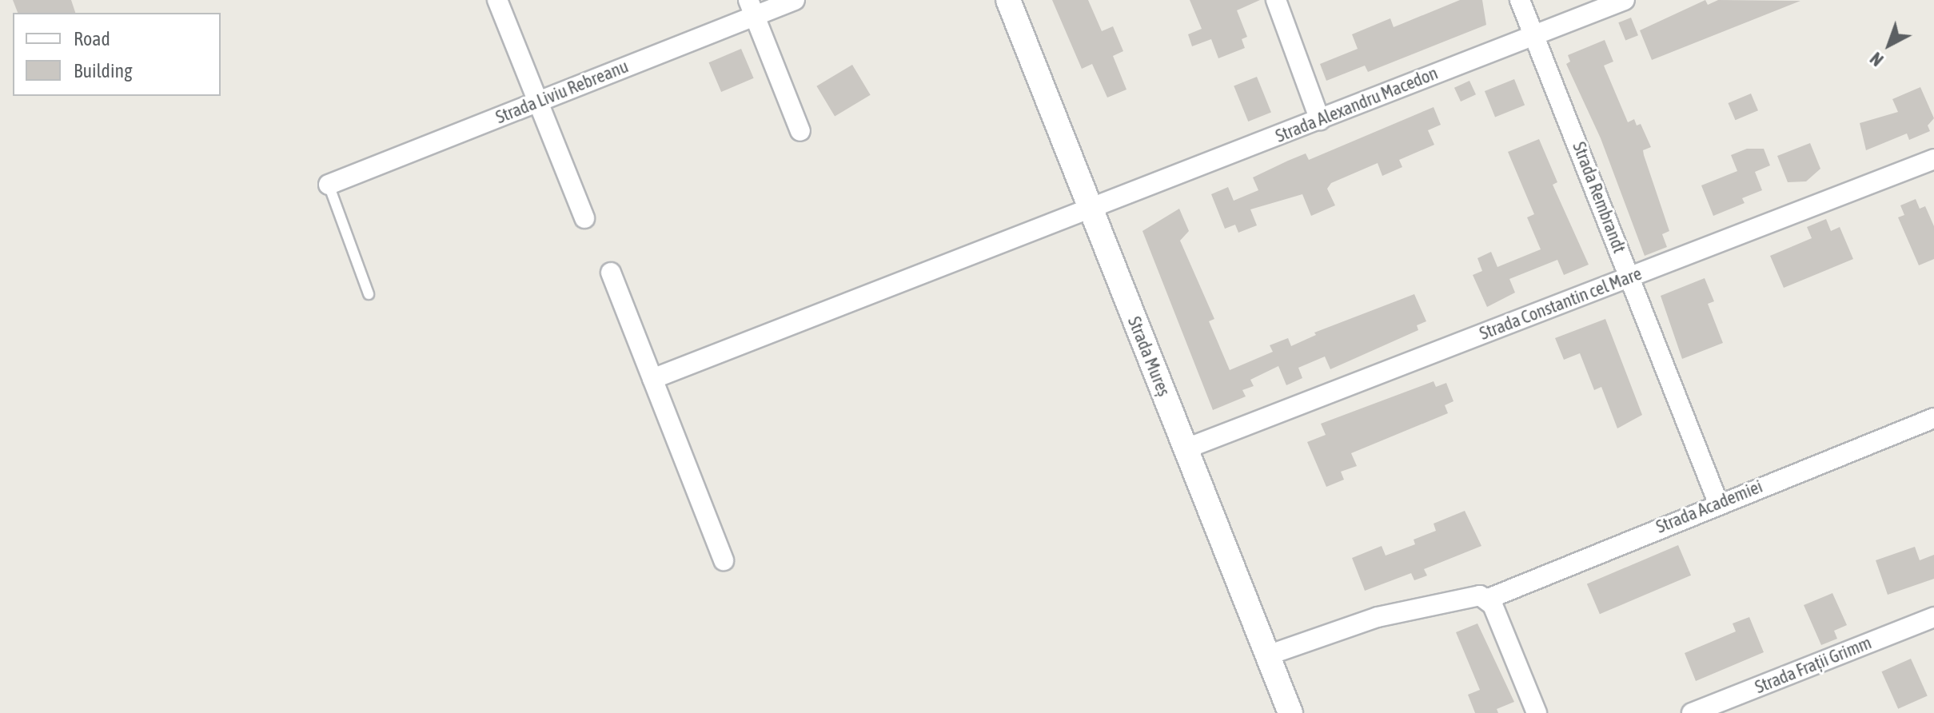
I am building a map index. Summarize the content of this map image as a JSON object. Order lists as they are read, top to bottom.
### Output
{
  "streets": {
    "street": [
      "Strada Liviu Rebreanu",
      "Strada Alexandru Macedon",
      "Strada Rembrandt",
      "Strada Constantin cel Mare",
      "Strada Mureș",
      "Strada Academiei",
      "Strada Frații Grimm"
    ]
  },
  "crossings": [
    ["Strada Alexandru Macedon", "Strada Rembrandt"],
    ["Strada Alexandru Macedon", "Strada Mureș"],
    ["Strada Rembrandt", "Strada Constantin cel Mare"],
    ["Strada Rembrandt", "Strada Academiei"],
    ["Strada Constantin cel Mare", "Strada Mureș"]
  ],
  "legend": ["Road", "Building"],
  "north": "bottom left"
}
